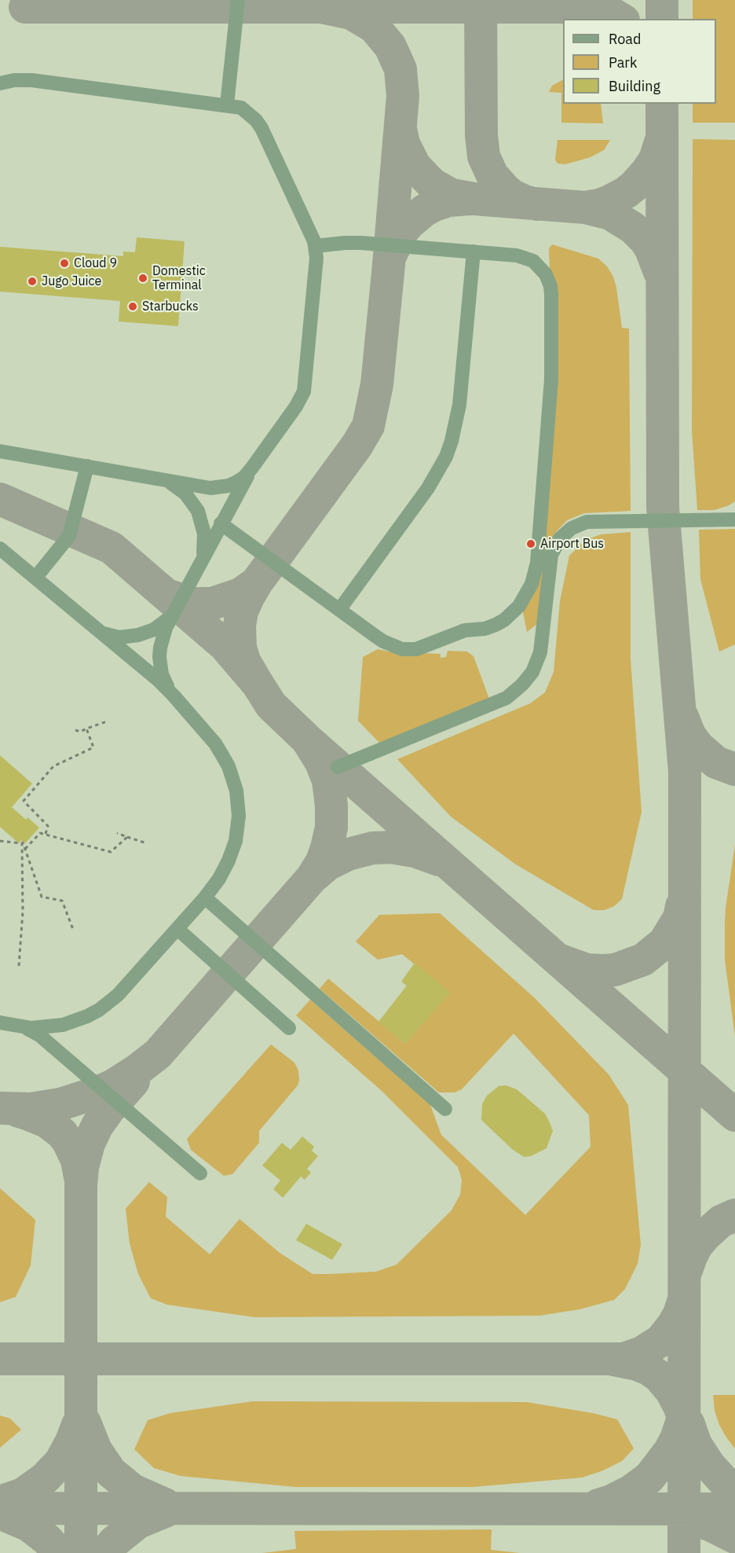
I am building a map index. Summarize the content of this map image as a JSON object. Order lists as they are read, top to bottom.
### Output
{
  "places": [
    "Cloud 9",
    "Domestic Terminal",
    "Jugo Juice",
    "Starbucks",
    "Airport Bus"
  ],
  "legend": ["Road", "Park", "Building"]
}
